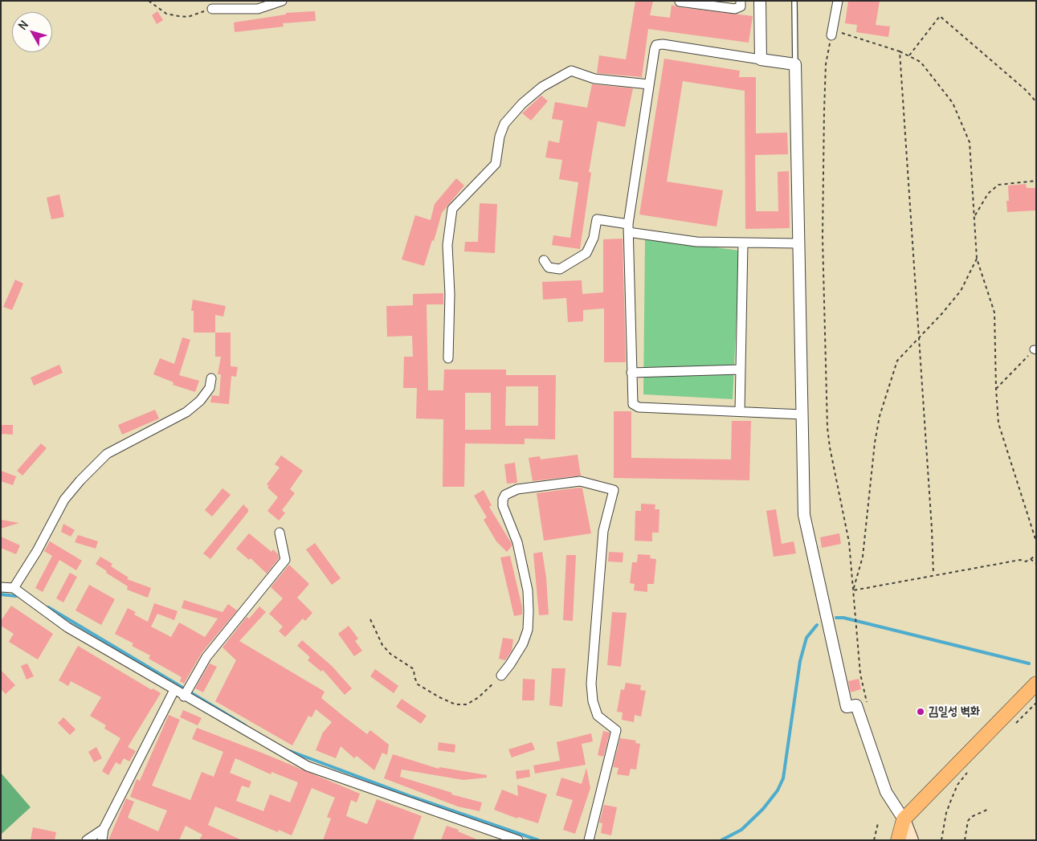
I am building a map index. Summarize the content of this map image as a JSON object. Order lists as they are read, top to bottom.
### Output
{
  "places": ["김일성 벽화"],
  "north": "top left"
}
